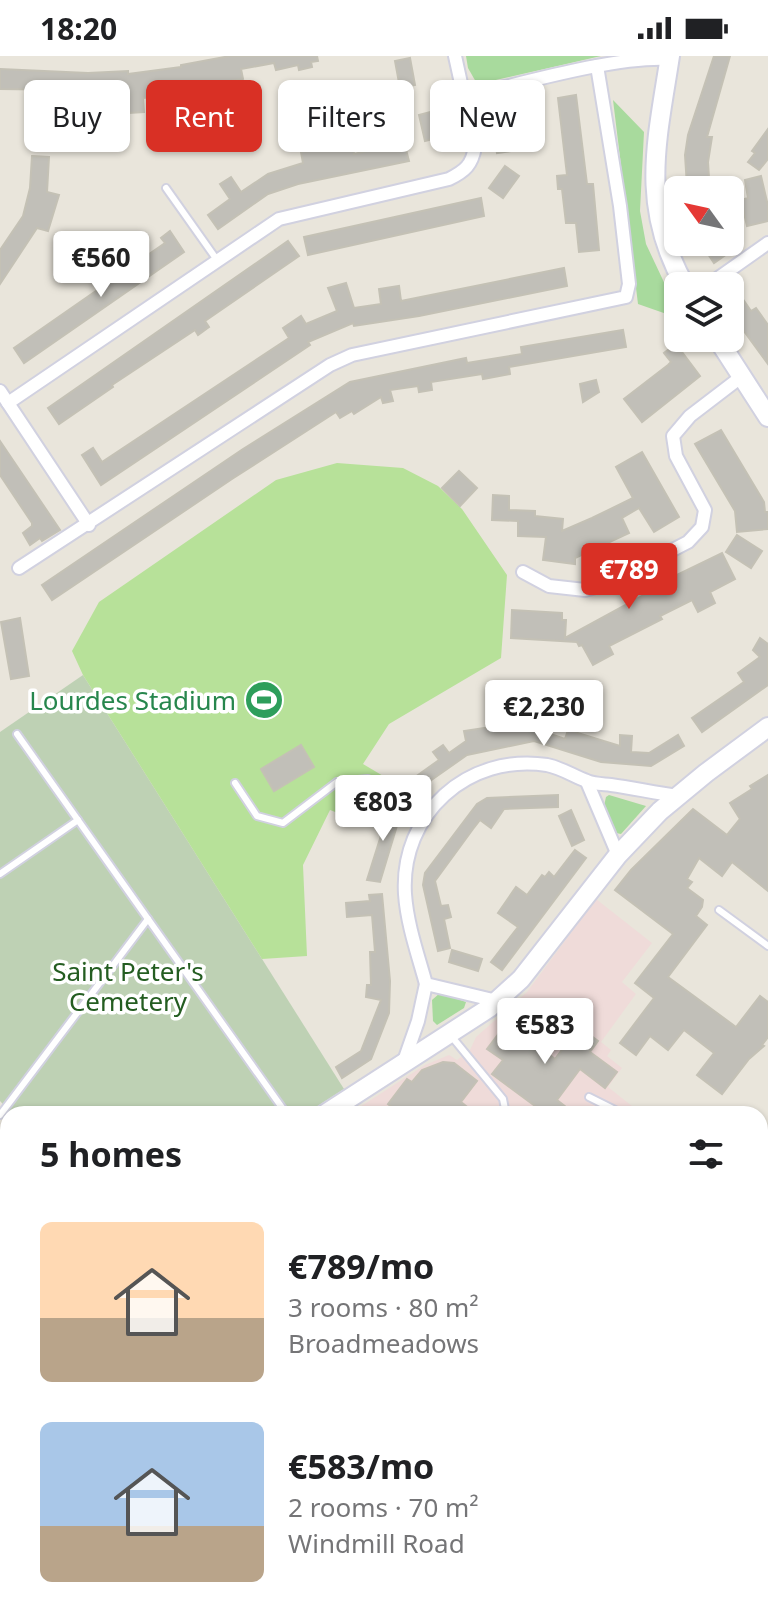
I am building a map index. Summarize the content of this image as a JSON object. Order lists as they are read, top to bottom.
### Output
{
  "parks": ["Saint Peter's Cemetery"],
  "places": {
    "sports": ["Lourdes Stadium"]
  },
  "north": "top left",
  "page": {
    "status": "18:20",
    "chip": [
      "Buy",
      "Rent",
      "Filters",
      "New"
    ],
    "price": [
      "€560",
      "€789",
      "€2,230",
      "€803",
      "€583"
    ],
    "heading": "5 homes",
    "list": [
      {
        "name": "€789/mo",
        "note": "3 rooms · 80 m² · Broadmeadows"
      },
      {
        "name": "€583/mo",
        "note": "2 rooms · 70 m² · Windmill Road"
      }
    ]
  }
}
